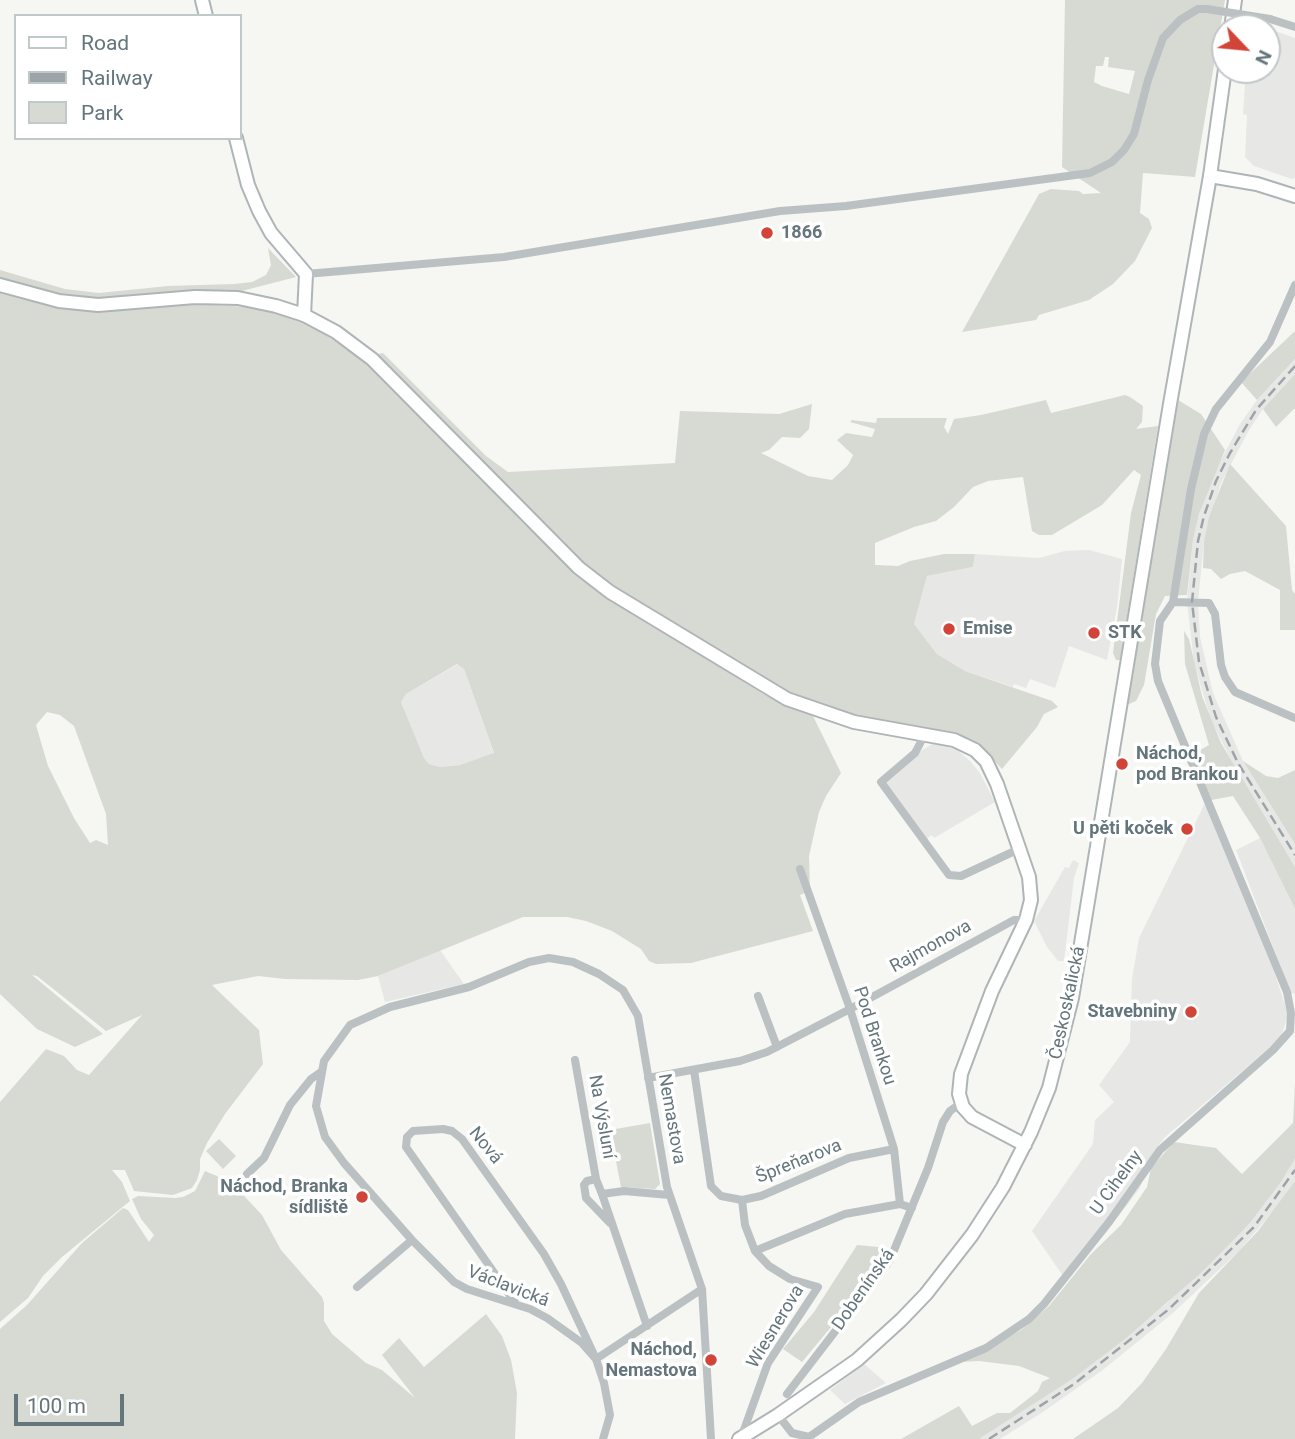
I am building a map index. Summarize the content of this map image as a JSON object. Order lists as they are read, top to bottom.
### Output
{
  "streets": {
    "main road": ["Českoskalická"],
    "street": [
      "Rajmonova",
      "Pod Brankou",
      "Na Výsluní",
      "Nemastova",
      "Nová",
      "Špreňarova",
      "U Cihelny",
      "Václavická",
      "Dobenínská",
      "Wiesnerova"
    ]
  },
  "crossings": [
    ["Rajmonova", "Pod Brankou"],
    ["Rajmonova", "Nemastova"],
    ["Rajmonova", "Špreňarova"],
    ["Českoskalická", "U Cihelny"],
    ["Českoskalická", "Wiesnerova"],
    ["Pod Brankou", "Špreňarova"],
    ["Nemastova", "Václavická"],
    ["Nová", "Václavická"]
  ],
  "places": [
    "1866",
    "Emise",
    "STK",
    "Náchod, pod Brankou",
    "U pěti koček",
    "Stavebniny",
    "Náchod, Branka sídliště",
    "Náchod, Nemastova"
  ],
  "legend": ["Road", "Railway", "Park"],
  "scale_bar": "100 m",
  "north": "bottom right"
}
